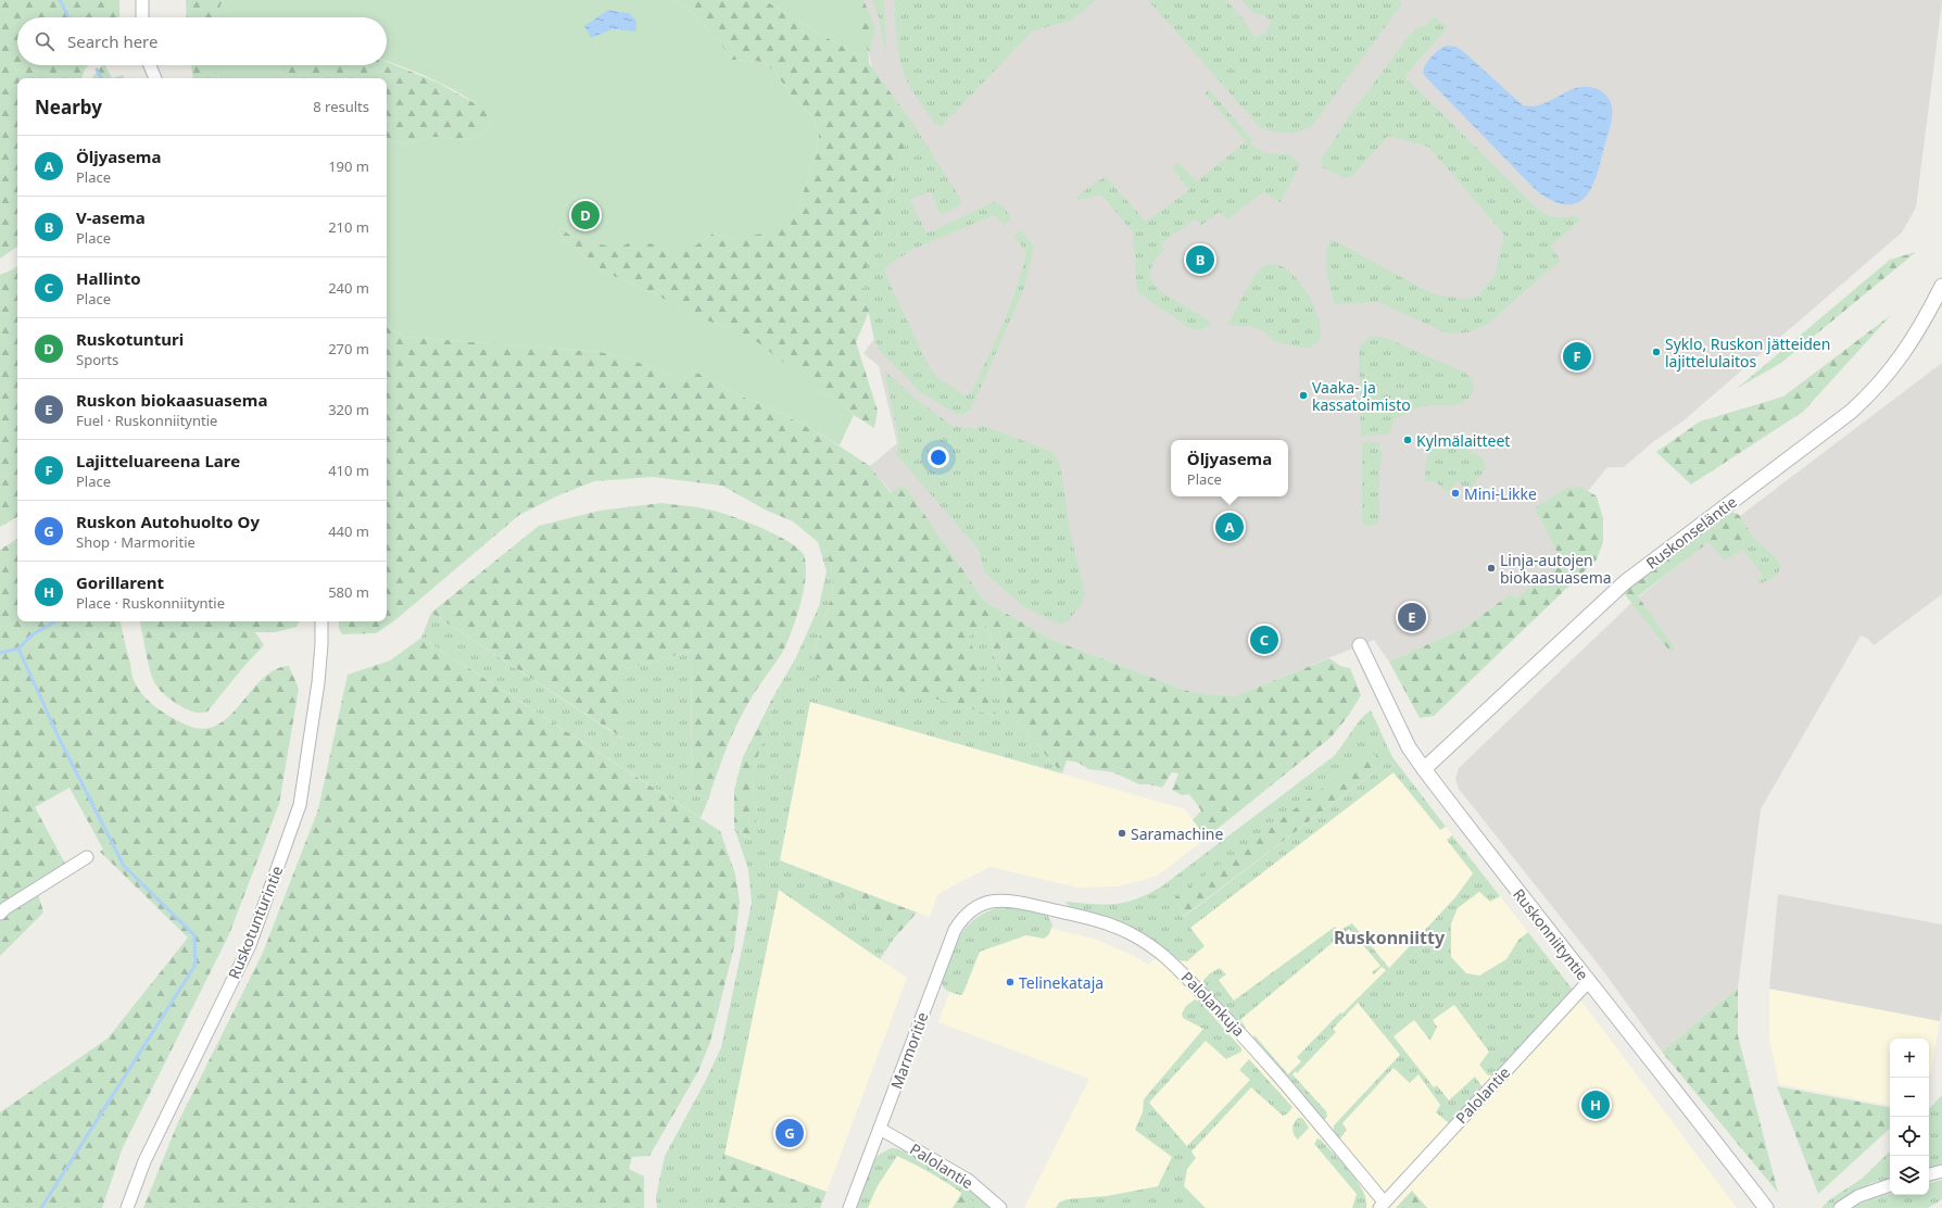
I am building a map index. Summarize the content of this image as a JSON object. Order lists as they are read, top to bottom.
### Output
{
  "streets": {
    "street": [
      "Ruskonseläntie",
      "Ruskotunturintie",
      "Ruskonniityntie",
      "Palolankuja",
      "Marmoritie",
      "Palolantie"
    ]
  },
  "crossings": [
    ["Ruskonseläntie", "Ruskonniityntie"],
    ["Ruskonniityntie", "Palolantie"],
    ["Palolankuja", "Marmoritie"],
    ["Palolankuja", "Palolantie"],
    ["Marmoritie", "Palolantie"]
  ],
  "districts": ["Ruskonniitty"],
  "places": [
    "Syklo, Ruskon jätteiden lajittelulaitos",
    "Vaaka- ja kassatoimisto",
    "Kylmälaitteet",
    "Mini-Likke",
    "Linja-autojen biokaasuasema",
    "Saramachine",
    "Telinekataja"
  ],
  "page": {
    "search": "Search here",
    "heading": ["Nearby", "8 results"],
    "list": [
      {
        "mark": "A",
        "name": "Öljyasema",
        "note": "Place",
        "value": "190 m"
      },
      {
        "mark": "B",
        "name": "V-asema",
        "note": "Place",
        "value": "210 m"
      },
      {
        "mark": "C",
        "name": "Hallinto",
        "note": "Place",
        "value": "240 m"
      },
      {
        "mark": "D",
        "name": "Ruskotunturi",
        "note": "Sports",
        "value": "270 m"
      },
      {
        "mark": "E",
        "name": "Ruskon biokaasuasema",
        "note": "Fuel · Ruskonniityntie",
        "value": "320 m"
      },
      {
        "mark": "F",
        "name": "Lajitteluareena Lare",
        "note": "Place",
        "value": "410 m"
      },
      {
        "mark": "G",
        "name": "Ruskon Autohuolto Oy",
        "note": "Shop · Marmoritie",
        "value": "440 m"
      },
      {
        "mark": "H",
        "name": "Gorillarent",
        "note": "Place · Ruskonniityntie",
        "value": "580 m"
      }
    ],
    "pins": [
      "D",
      "B",
      "F",
      "A",
      "E",
      "C",
      "H",
      "G"
    ],
    "popup": ["Öljyasema", "Place"],
    "map_buttons": ["+", "−"]
  }
}
